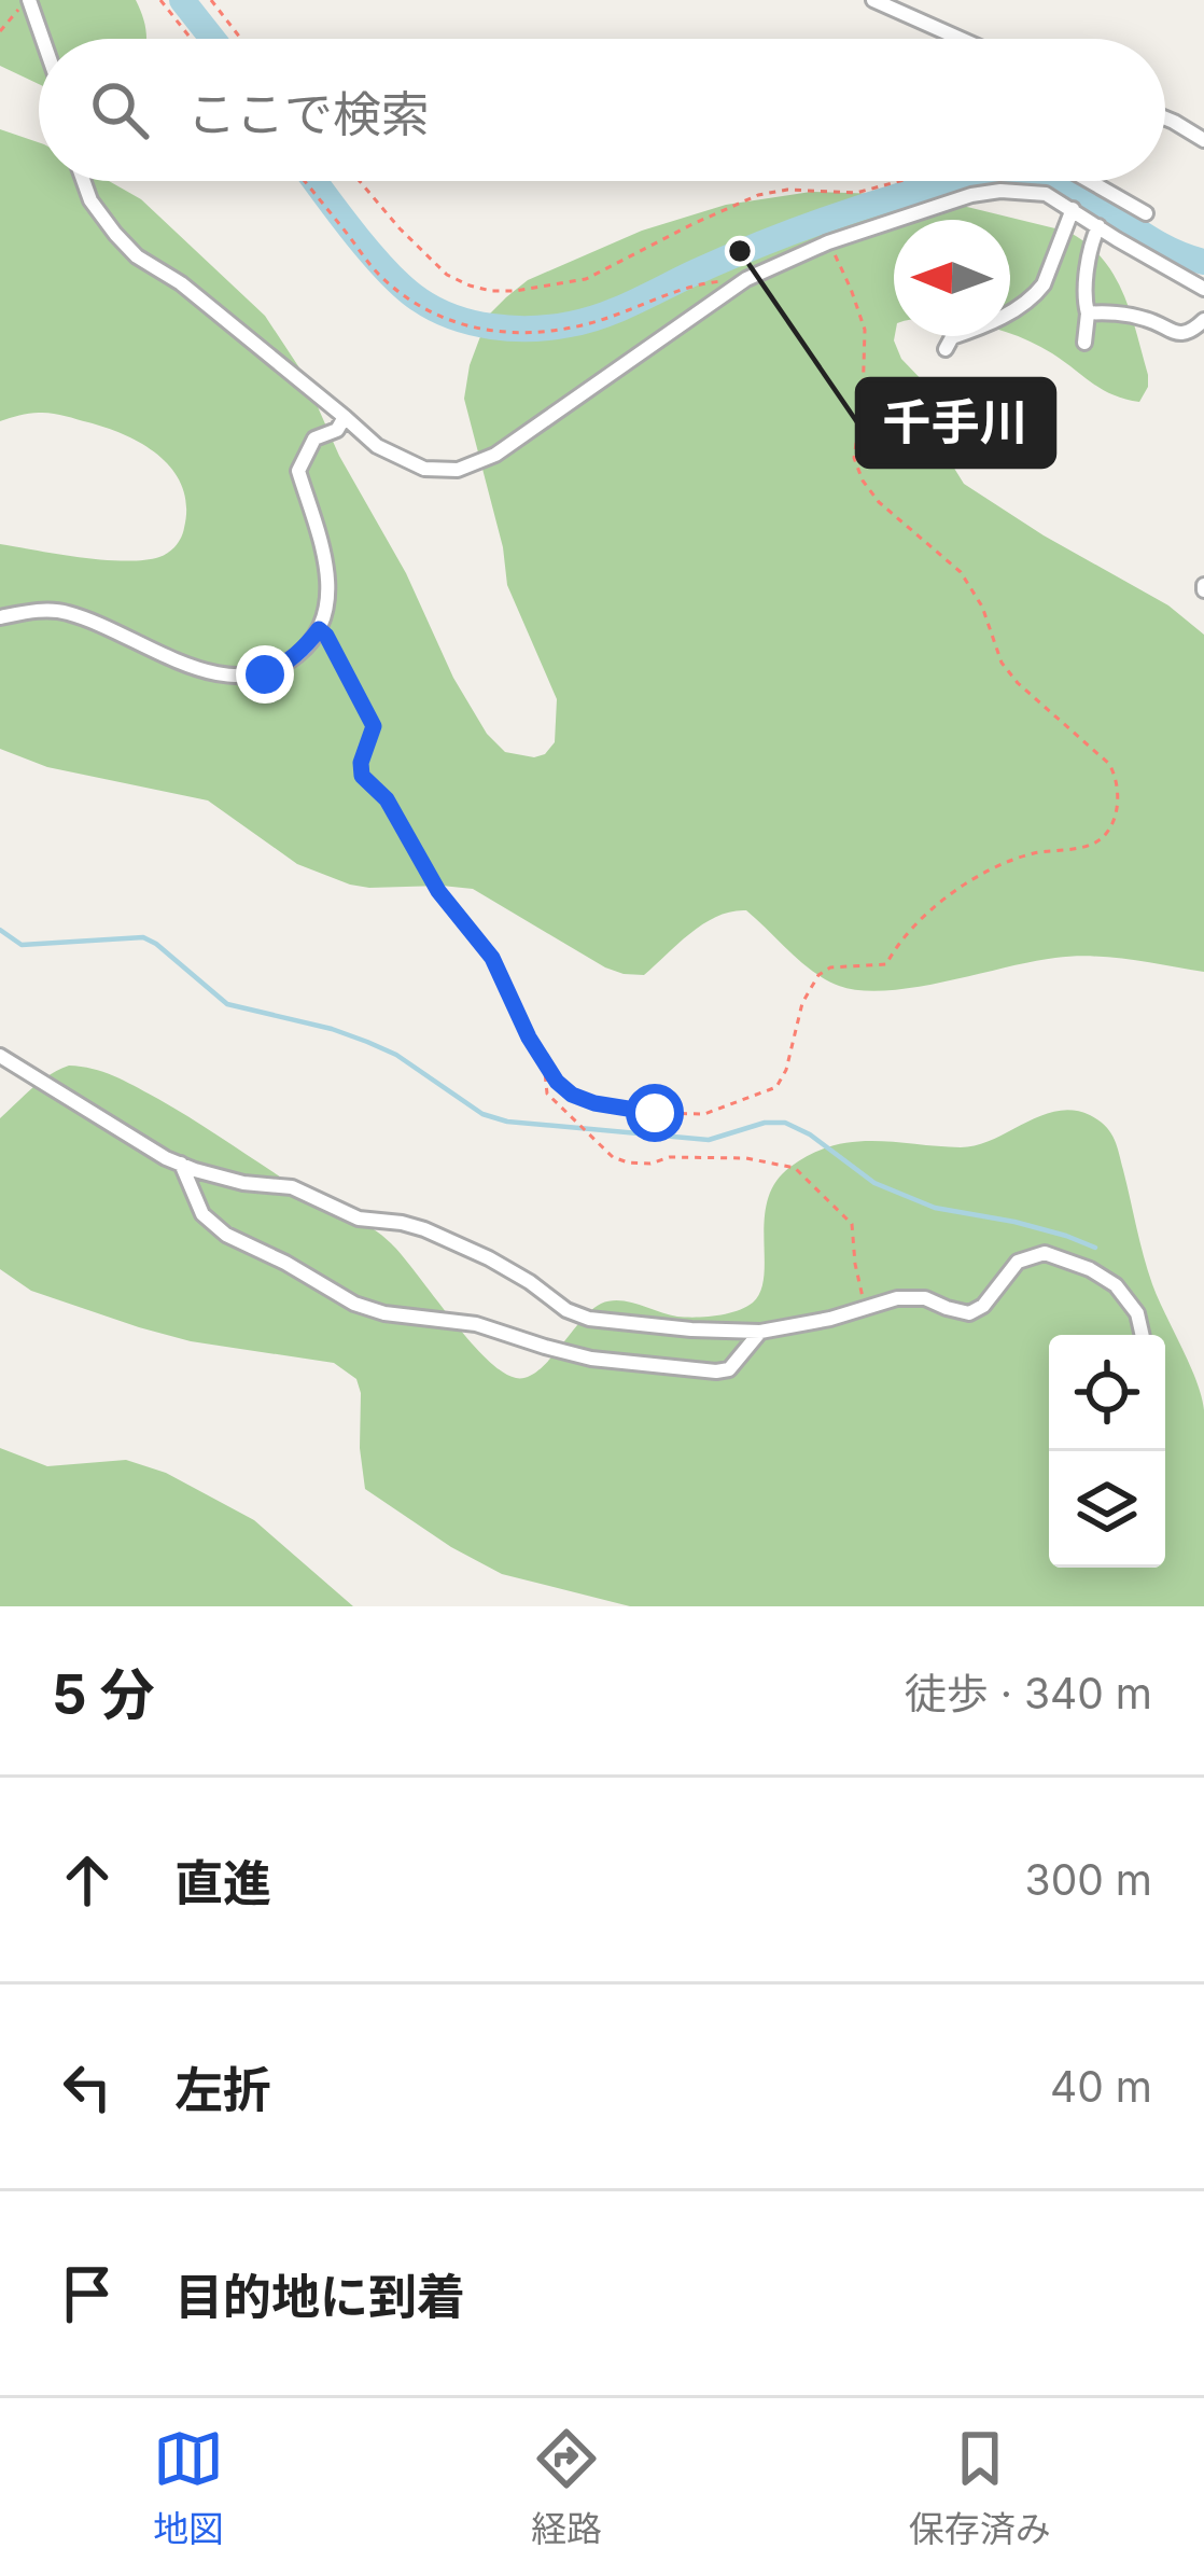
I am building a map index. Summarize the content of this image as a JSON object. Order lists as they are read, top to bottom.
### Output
{
  "places": ["千手川"],
  "north": "left",
  "page": {
    "search": "ここで検索",
    "heading": ["5 分", "徒歩 · 340 m"],
    "list": [
      ["直進", "300 m"],
      ["左折", "40 m"],
      "目的地に到着"
    ],
    "nav": ["地図", "経路", "保存済み"]
  }
}
